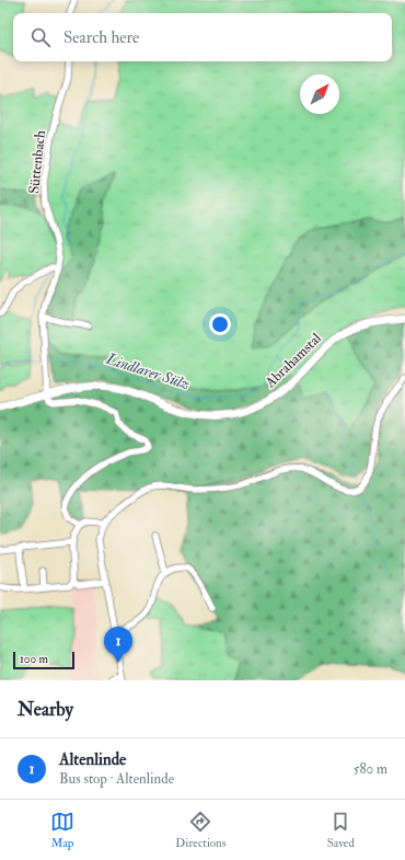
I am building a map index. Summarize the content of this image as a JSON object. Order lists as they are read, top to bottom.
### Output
{
  "streets": {
    "main road": ["Abrahamstal"],
    "street": ["Süttenbach"]
  },
  "crossings": [
    ["Süttenbach", "Abrahamstal"]
  ],
  "water": ["Lindlarer Sülz"],
  "scale_bar": "100 m",
  "north": "top right",
  "page": {
    "search": "Search here",
    "pins": "1",
    "scale": "100 m",
    "heading": "Nearby",
    "list": [
      {
        "mark": "1",
        "name": "Altenlinde",
        "note": "Bus stop · Altenlinde",
        "value": "580 m"
      }
    ],
    "nav": ["Map", "Directions", "Saved"]
  }
}
